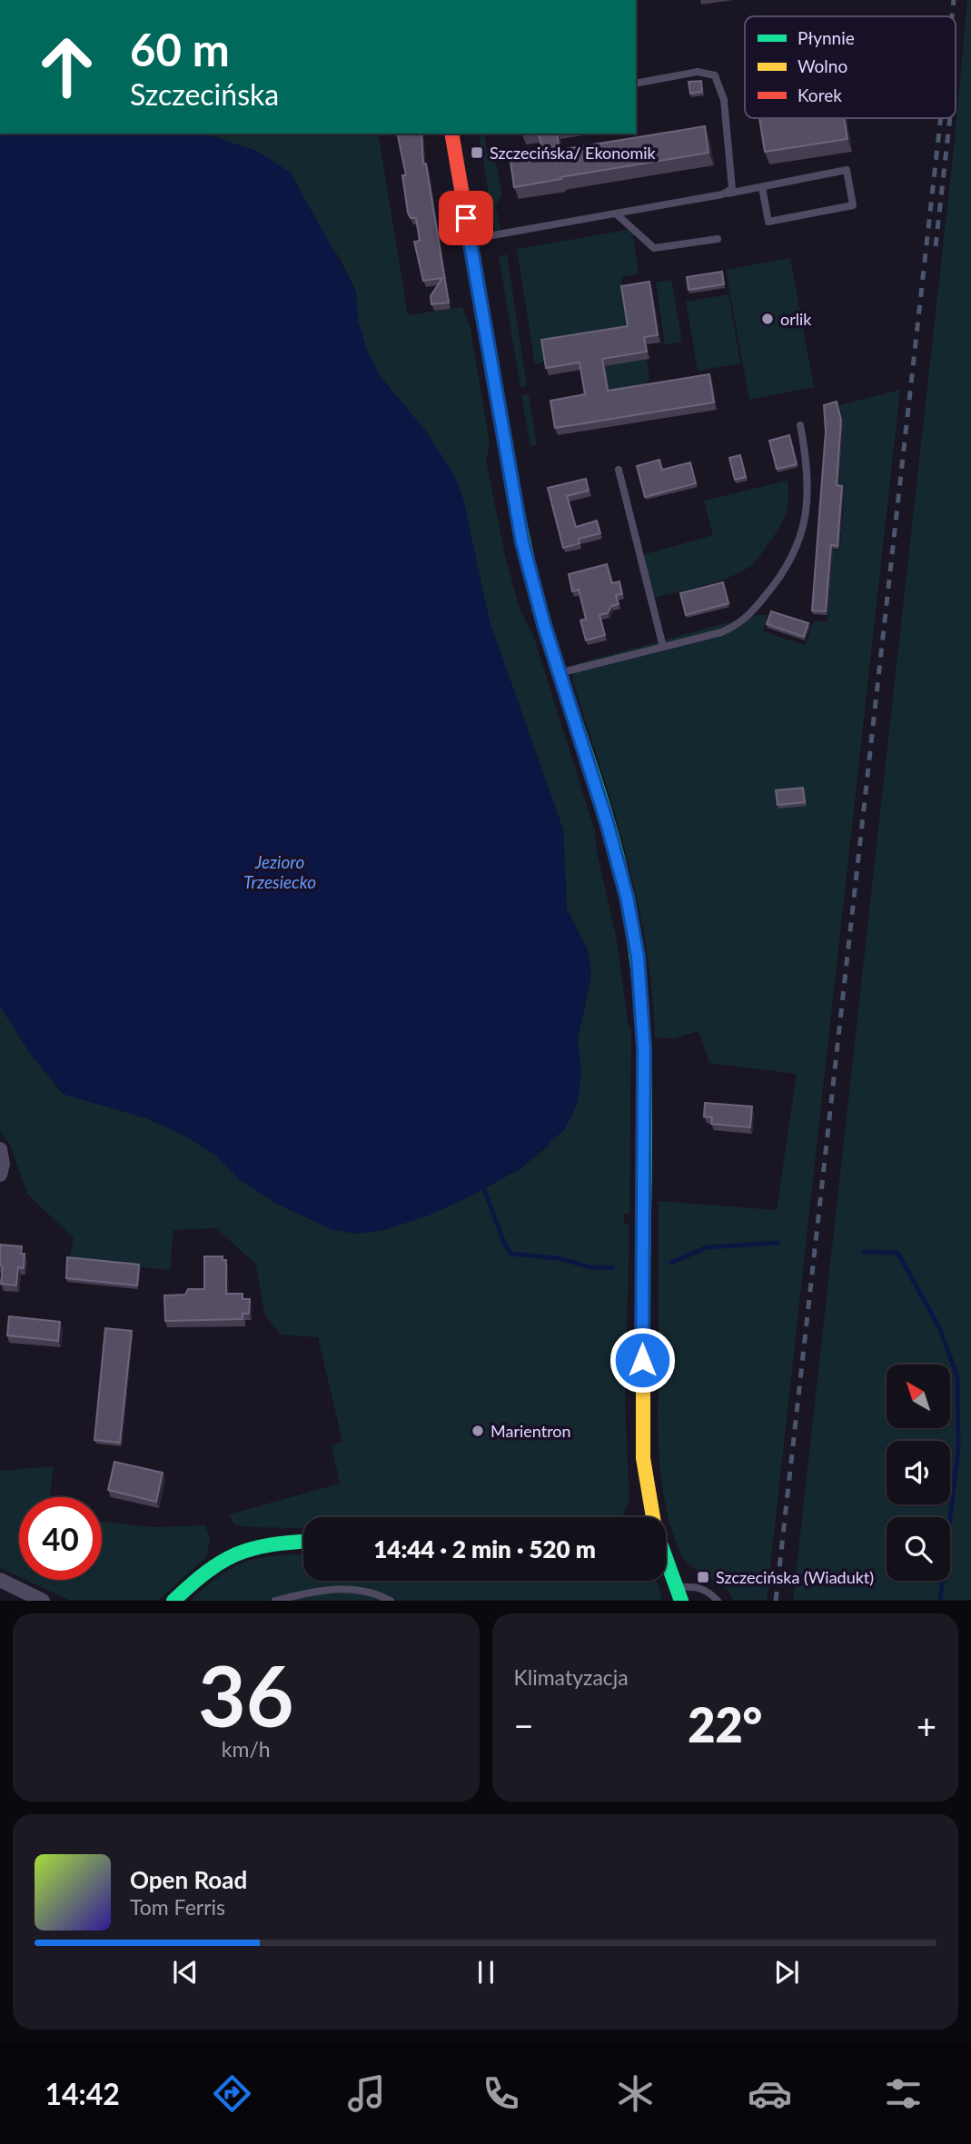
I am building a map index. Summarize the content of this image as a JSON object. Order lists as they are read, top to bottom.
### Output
{
  "water": ["Jezioro Trzesiecko"],
  "places": {
    "transit": ["Szczecińska/ Ekonomik", "Szczecińska (Wiadukt)"],
    "other": ["orlik", "Marientron"]
  },
  "legend": ["Płynnie", "Wolno", "Korek"],
  "north": "top left",
  "page": {
    "turn": ["60 m", "Szczecińska"],
    "limit": "40",
    "trip": "14:44 · 2 min · 520 m",
    "tile": [
      ["36", "km/h"],
      "Klimatyzacja"
    ],
    "heat": ["−", "22°", "+"],
    "song": ["Open Road", "Tom Ferris"],
    "tabs": "14:42"
  }
}
